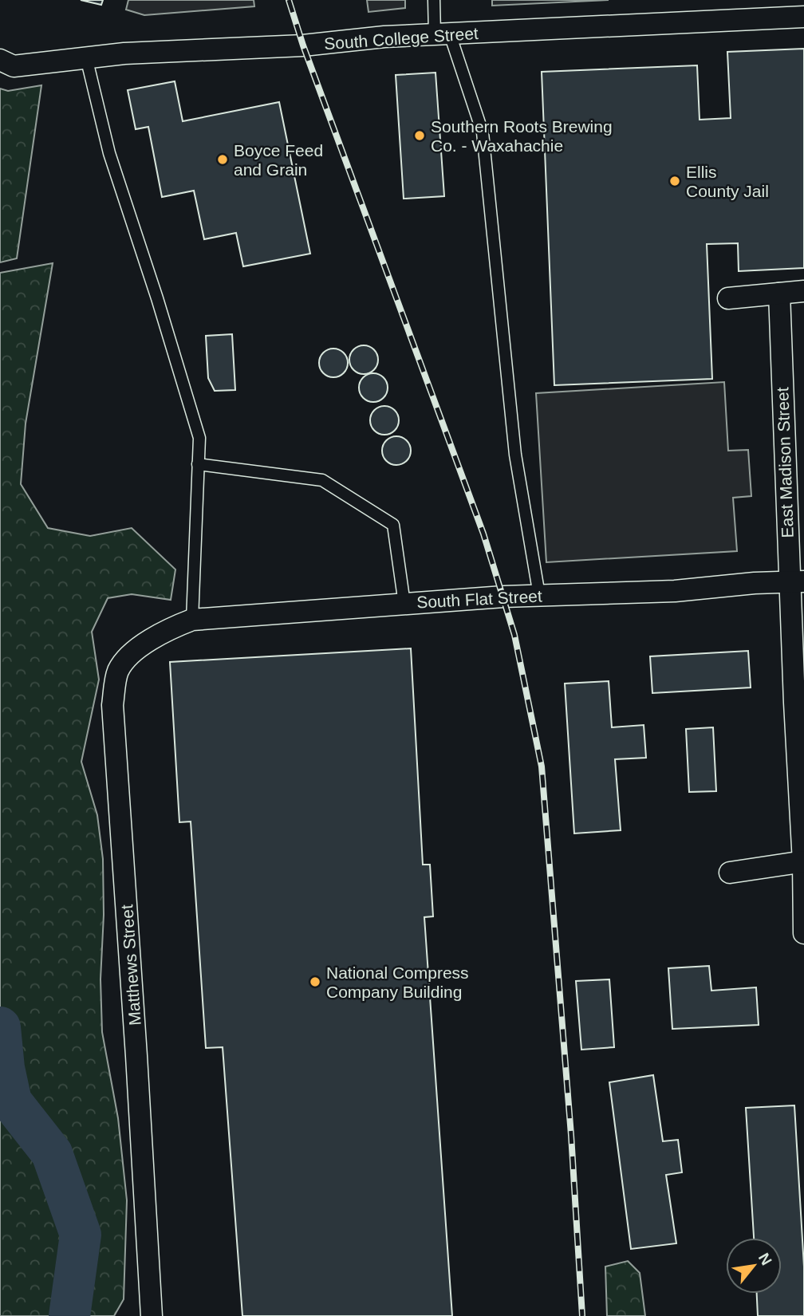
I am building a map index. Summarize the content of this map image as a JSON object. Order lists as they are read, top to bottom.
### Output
{
  "streets": {
    "street": [
      "South College Street",
      "East Madison Street",
      "South Flat Street",
      "Matthews Street"
    ]
  },
  "crossings": [
    ["East Madison Street", "South Flat Street"],
    ["South Flat Street", "Matthews Street"]
  ],
  "places": [
    "Southern Roots Brewing Co. - Waxahachie",
    "Boyce Feed and Grain",
    "Ellis County Jail",
    "National Compress Company Building"
  ],
  "north": "top right"
}
